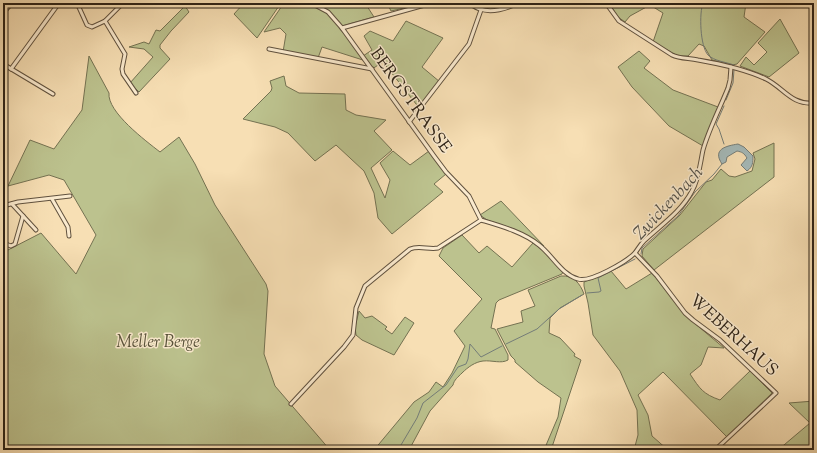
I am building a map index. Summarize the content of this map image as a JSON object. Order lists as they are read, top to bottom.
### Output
{
  "streets": {
    "street": ["BERGSTRASSE", "WEBERHAUS"]
  },
  "water": ["Zwickenbach"],
  "parks": ["Meller Berge"]
}
